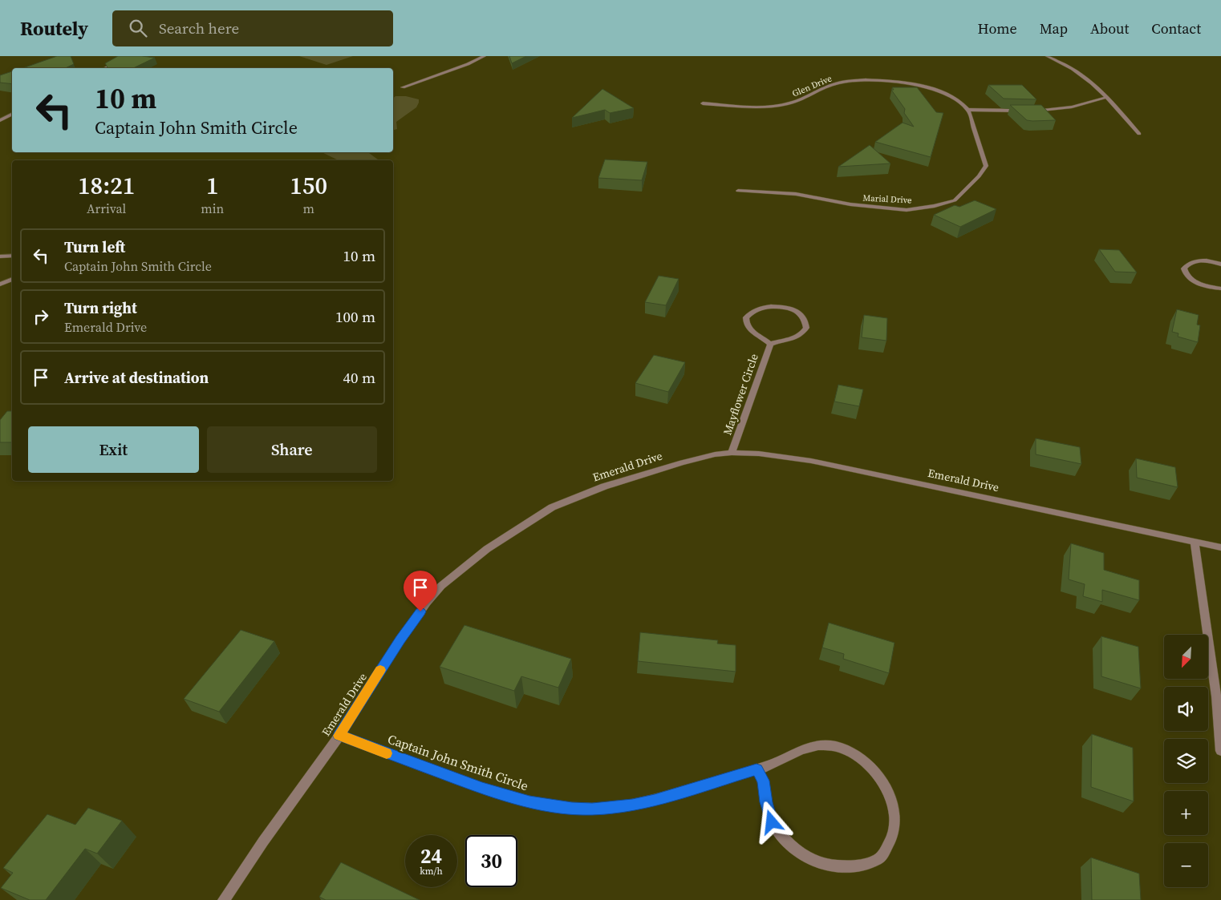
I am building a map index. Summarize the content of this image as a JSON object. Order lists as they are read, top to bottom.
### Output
{
  "streets": {
    "street": [
      "Glen Drive",
      "Marial Drive",
      "Mayflower Circle",
      "Emerald Drive",
      "Captain John Smith Circle"
    ]
  },
  "crossings": [
    ["Glen Drive", "Marial Drive"],
    ["Mayflower Circle", "Emerald Drive"],
    ["Emerald Drive", "Captain John Smith Circle"]
  ],
  "north": "bottom left",
  "page": {
    "header": "Routely",
    "search": "Search here",
    "nav": [
      "Home",
      "Map",
      "About",
      "Contact"
    ],
    "turn": ["10 m", "Captain John Smith Circle"],
    "eta": [
      "18:21",
      "Arrival",
      "1",
      "min",
      "150",
      "m"
    ],
    "list": [
      {
        "name": "Turn left",
        "note": "Captain John Smith Circle",
        "value": "10 m"
      },
      {
        "name": "Turn right",
        "note": "Emerald Drive",
        "value": "100 m"
      },
      {
        "name": "Arrive at destination",
        "value": "40 m"
      }
    ],
    "buttons": ["Exit", "Share"],
    "map_buttons": ["+", "−"],
    "speed": "24 km/h",
    "limit": "30"
  }
}
